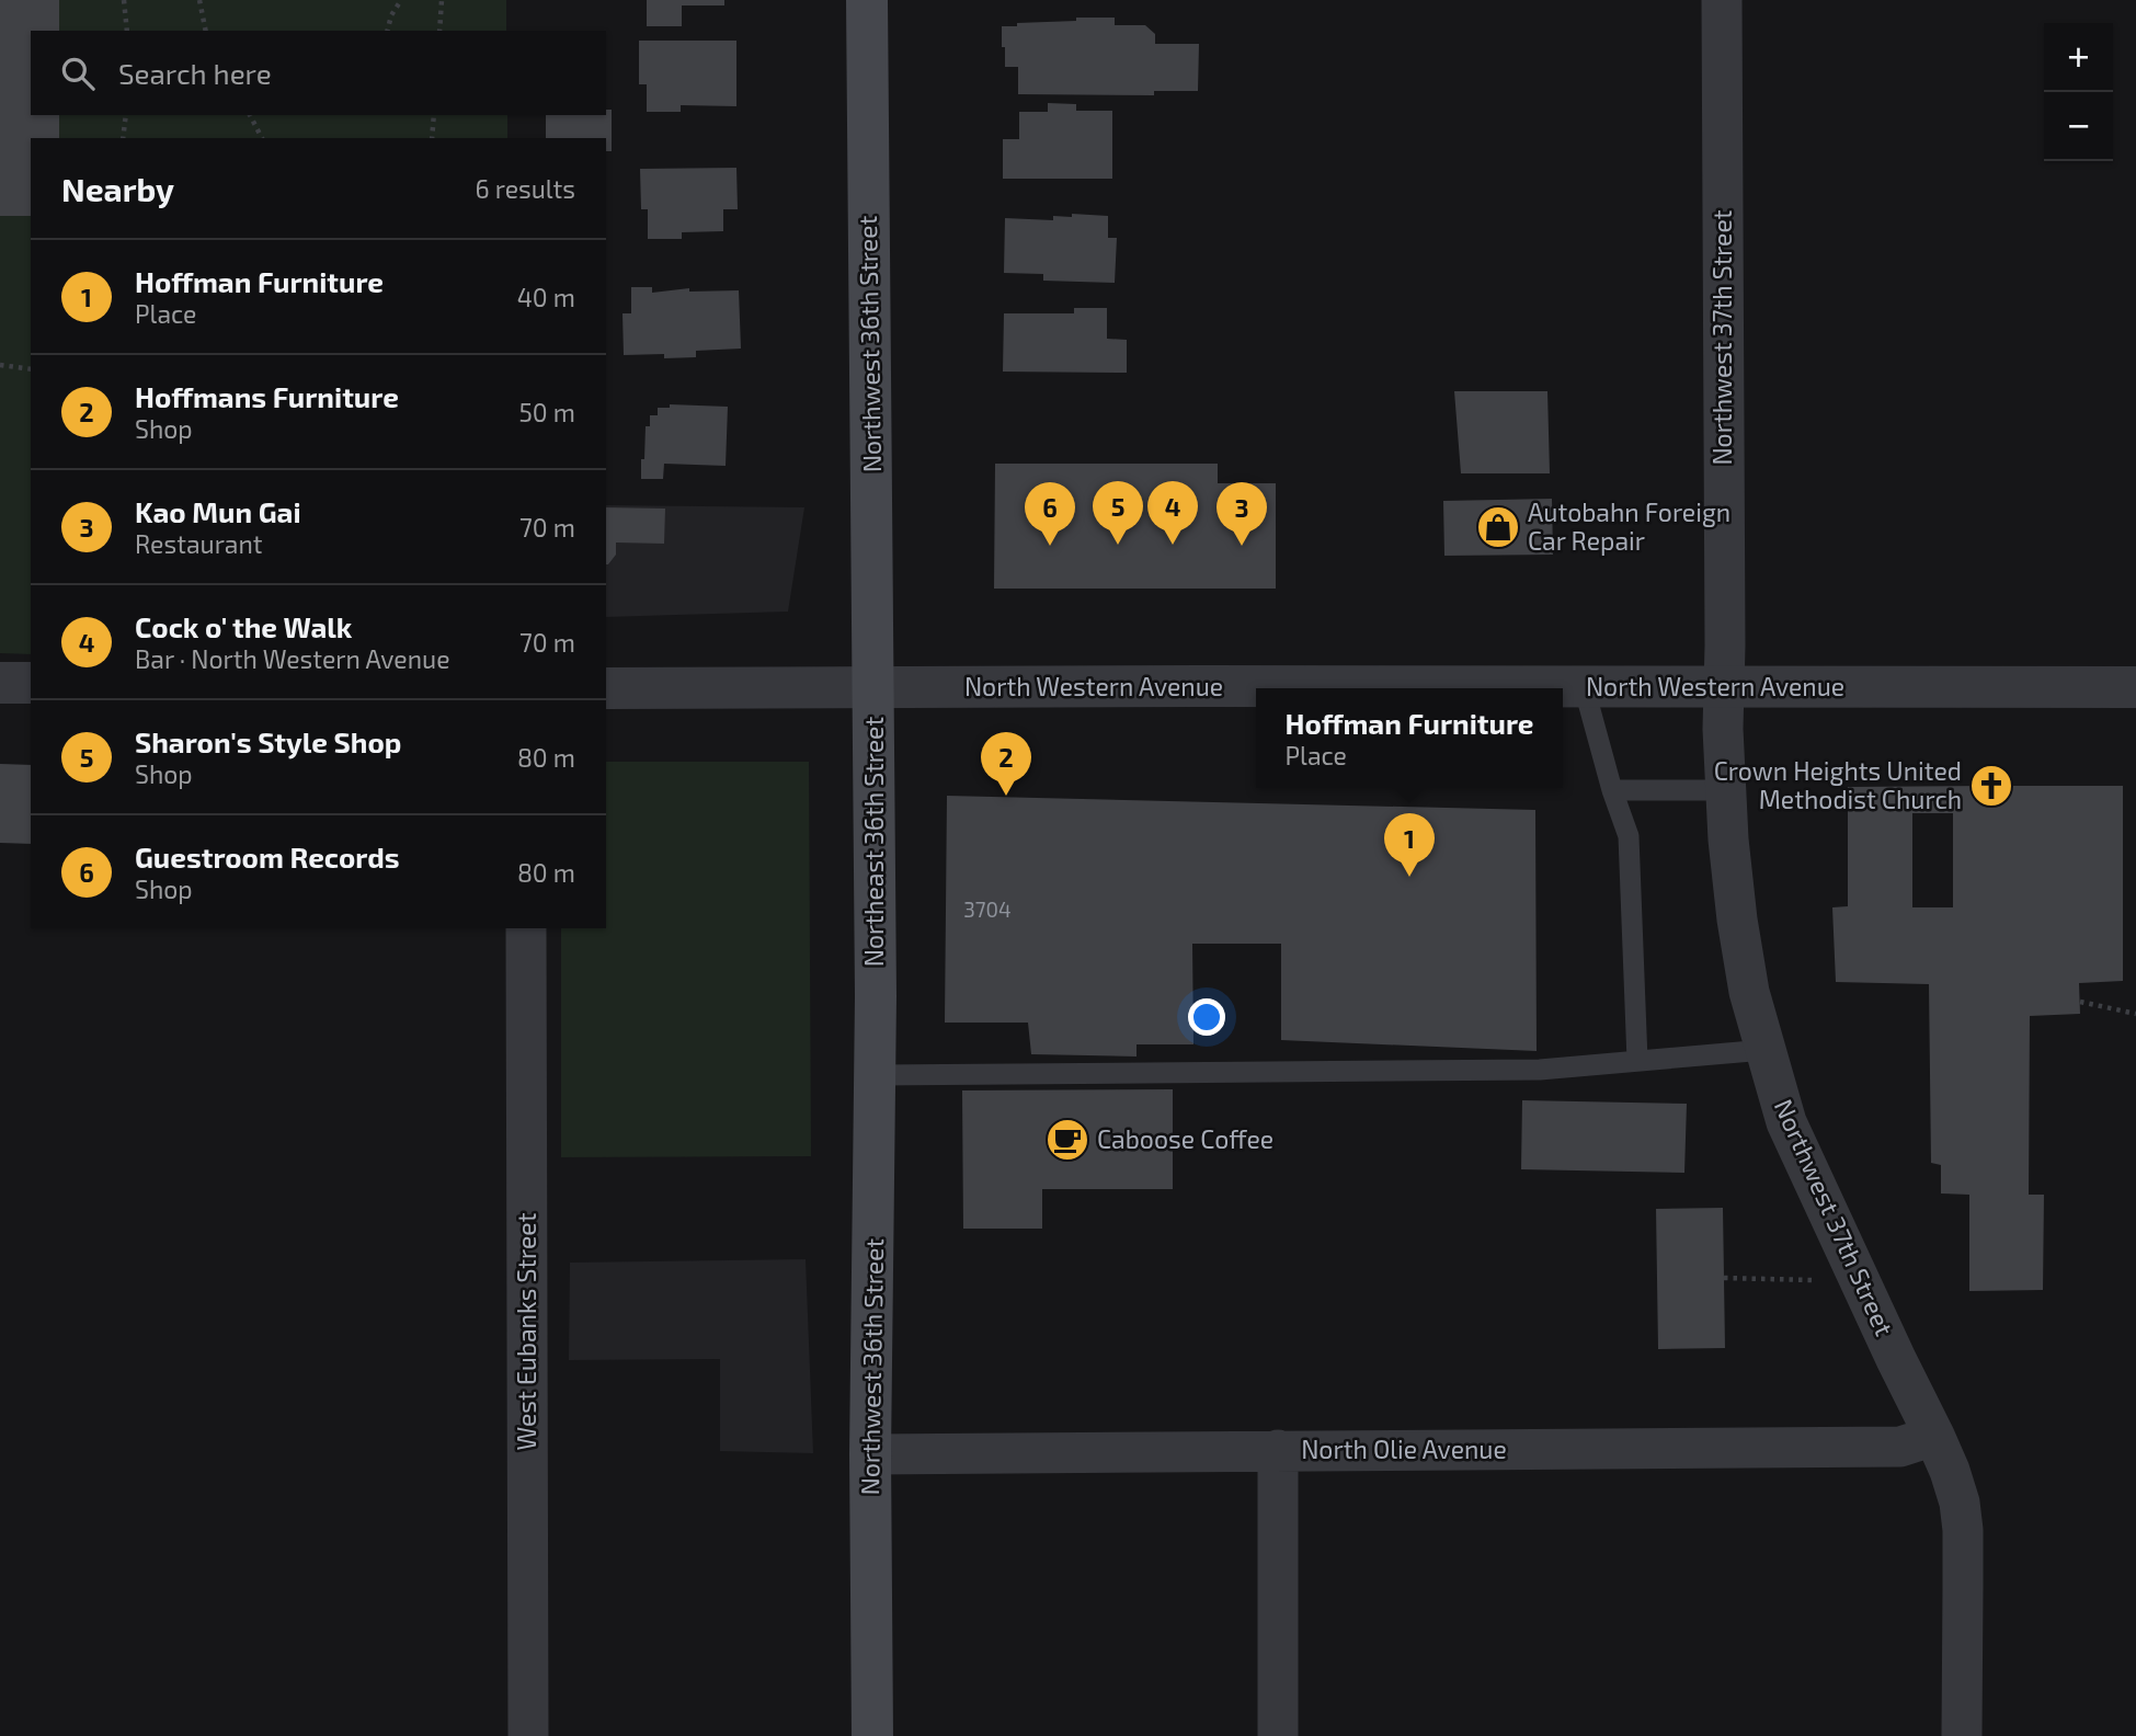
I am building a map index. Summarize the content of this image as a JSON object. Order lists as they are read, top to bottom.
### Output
{
  "streets": {
    "main road": ["Northwest 36th Street", "Northeast 36th Street"],
    "street": [
      "Northwest 37th Street",
      "North Western Avenue",
      "West Eubanks Street",
      "North Olie Avenue"
    ]
  },
  "crossings": [
    ["Northwest 37th Street", "North Western Avenue"],
    ["Northwest 37th Street", "North Olie Avenue"],
    ["Northwest 36th Street", "North Western Avenue"],
    ["Northwest 36th Street", "Northeast 36th Street"],
    ["Northwest 36th Street", "North Olie Avenue"],
    ["North Western Avenue", "Northeast 36th Street"]
  ],
  "places": {
    "shop": ["Autobahn Foreign Car Repair"],
    "church": ["Crown Heights United Methodist Church"],
    "cafe": ["Caboose Coffee"]
  },
  "house_numbers": ["3704"],
  "page": {
    "map_buttons": ["+", "−"],
    "search": "Search here",
    "heading": ["Nearby", "6 results"],
    "list": [
      {
        "mark": "1",
        "name": "Hoffman Furniture",
        "note": "Place",
        "value": "40 m"
      },
      {
        "mark": "2",
        "name": "Hoffmans Furniture",
        "note": "Shop",
        "value": "50 m"
      },
      {
        "mark": "3",
        "name": "Kao Mun Gai",
        "note": "Restaurant",
        "value": "70 m"
      },
      {
        "mark": "4",
        "name": "Cock o' the Walk",
        "note": "Bar · North Western Avenue",
        "value": "70 m"
      },
      {
        "mark": "5",
        "name": "Sharon's Style Shop",
        "note": "Shop",
        "value": "80 m"
      },
      {
        "mark": "6",
        "name": "Guestroom Records",
        "note": "Shop",
        "value": "80 m"
      }
    ],
    "pins": [
      "4",
      "5",
      "3",
      "6",
      "2",
      "1"
    ],
    "popup": ["Hoffman Furniture", "Place"]
  }
}
